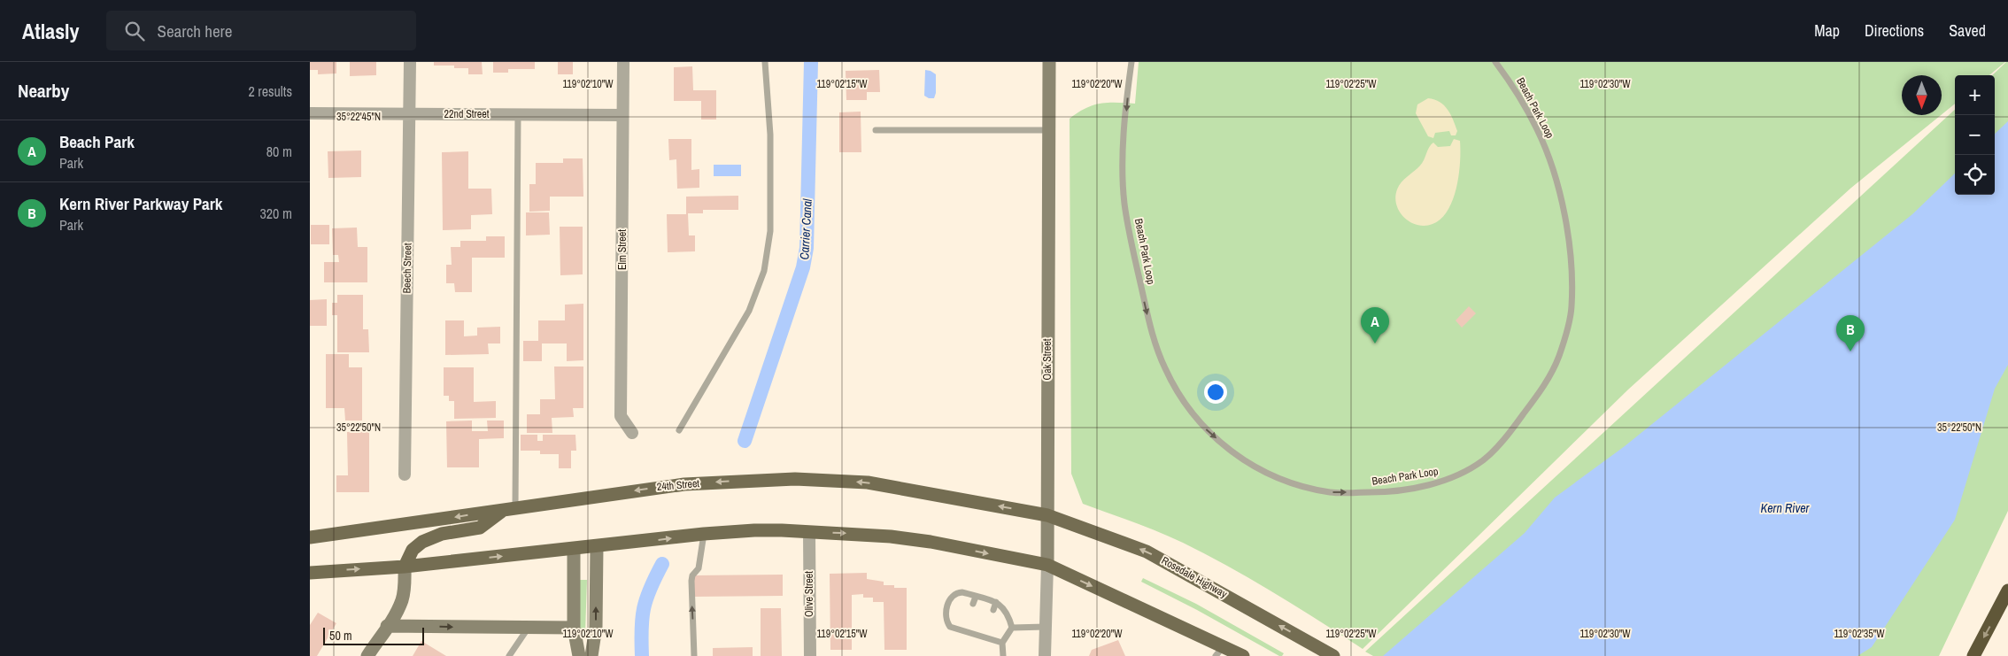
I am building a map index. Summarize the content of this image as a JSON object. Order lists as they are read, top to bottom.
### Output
{
  "streets": {
    "main road": ["24th Street", "Rosedale Highway"],
    "street": [
      "22nd Street",
      "Elm Street",
      "Beech Street",
      "Oak Street",
      "Olive Street"
    ],
    "lane": ["Beach Park Loop"]
  },
  "crossings": [
    ["22nd Street", "Elm Street"],
    ["22nd Street", "Beech Street"],
    ["Oak Street", "24th Street"],
    ["Oak Street", "Rosedale Highway"],
    ["24th Street", "Rosedale Highway"]
  ],
  "water": ["Carrier Canal", "Kern River"],
  "scale_bar": "50 m",
  "north": "bottom",
  "page": {
    "header": "Atlasly",
    "search": "Search here",
    "nav": ["Map", "Directions", "Saved"],
    "heading": ["Nearby", "2 results"],
    "map_buttons": ["+", "−"],
    "list": [
      {
        "mark": "A",
        "name": "Beach Park",
        "note": "Park",
        "value": "80 m"
      },
      {
        "mark": "B",
        "name": "Kern River Parkway Park",
        "note": "Park",
        "value": "320 m"
      }
    ],
    "pins": ["A", "B"],
    "scale": "50 m"
  },
  "coordinates": [
    "119°02'10\"W",
    "119°02'15\"W",
    "119°02'20\"W",
    "119°02'25\"W",
    "119°02'30\"W",
    "35°22'45\"N",
    "35°22'50\"N",
    "119°02'35\"W"
  ]
}
